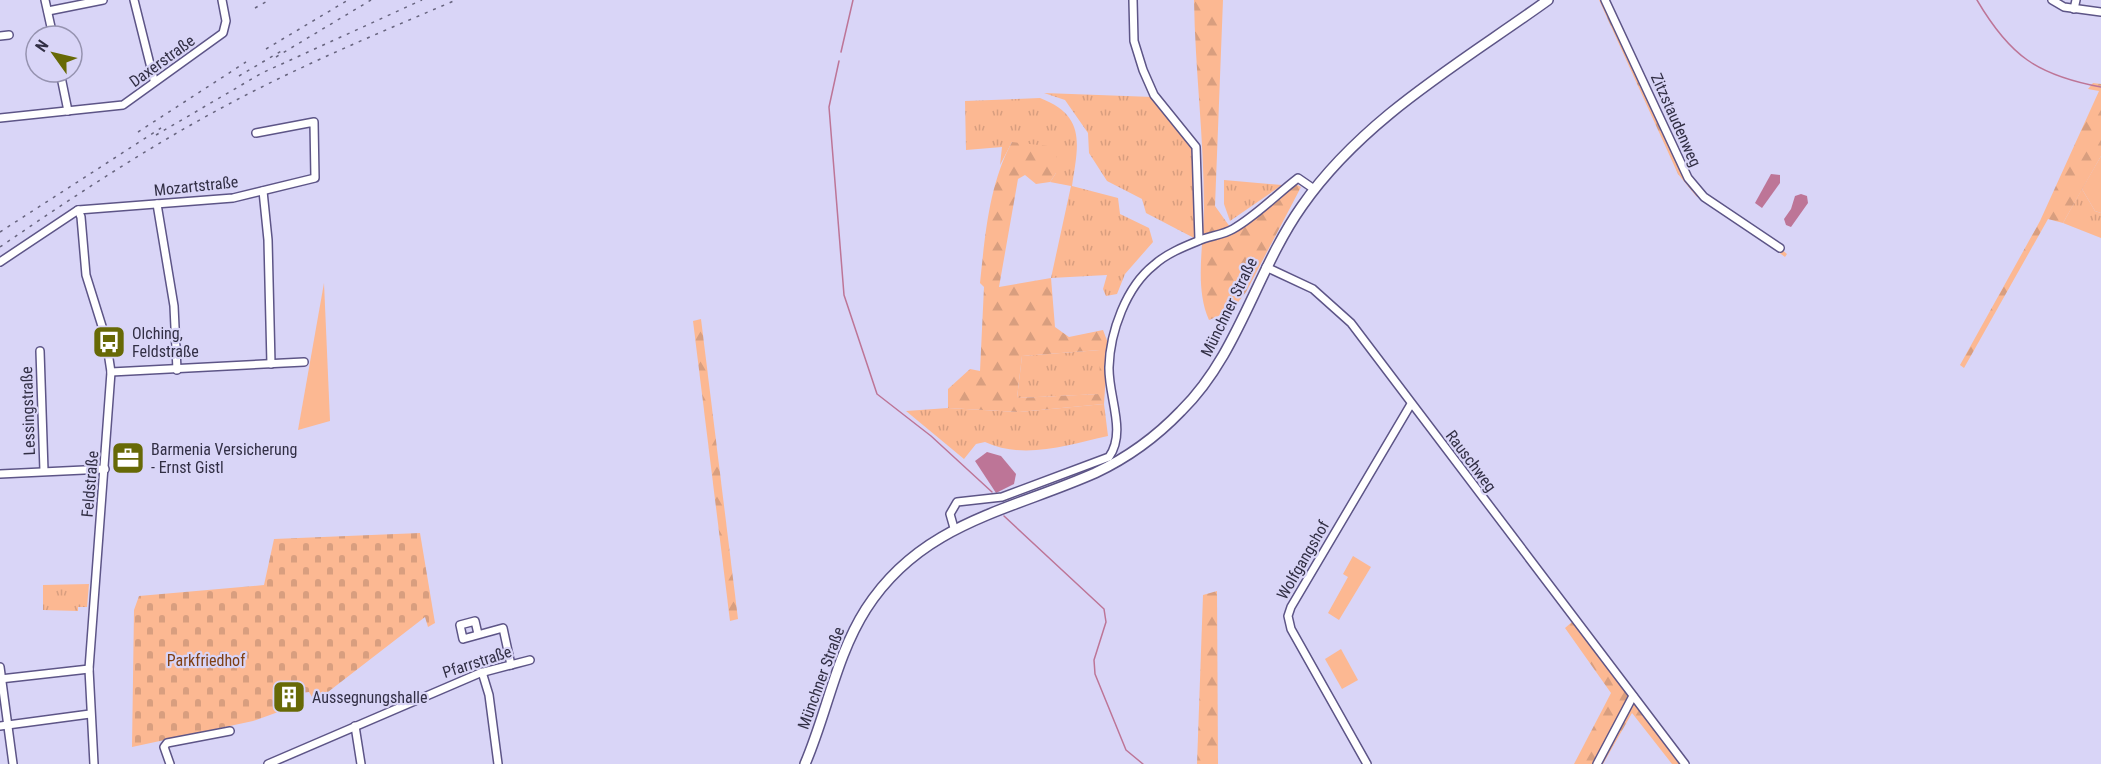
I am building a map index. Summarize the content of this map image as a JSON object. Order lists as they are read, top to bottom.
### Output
{
  "streets": {
    "main road": ["Münchner Straße"],
    "street": [
      "Daxerstraße",
      "Zitzstaudenweg",
      "Mozartstraße",
      "Lessingstraße",
      "Rauschweg",
      "Feldstraße",
      "Wolfgangshof",
      "Pfarrstraße"
    ]
  },
  "crossings": [
    ["Mozartstraße", "Feldstraße"],
    ["Münchner Straße", "Rauschweg"],
    ["Rauschweg", "Wolfgangshof"]
  ],
  "parks": ["Parkfriedhof"],
  "places": {
    "bus stop": ["Olching, Feldstraße"],
    "office": ["Barmenia Versicherung - Ernst Gistl"],
    "building": ["Aussegnungshalle"]
  },
  "north": "top left"
}
